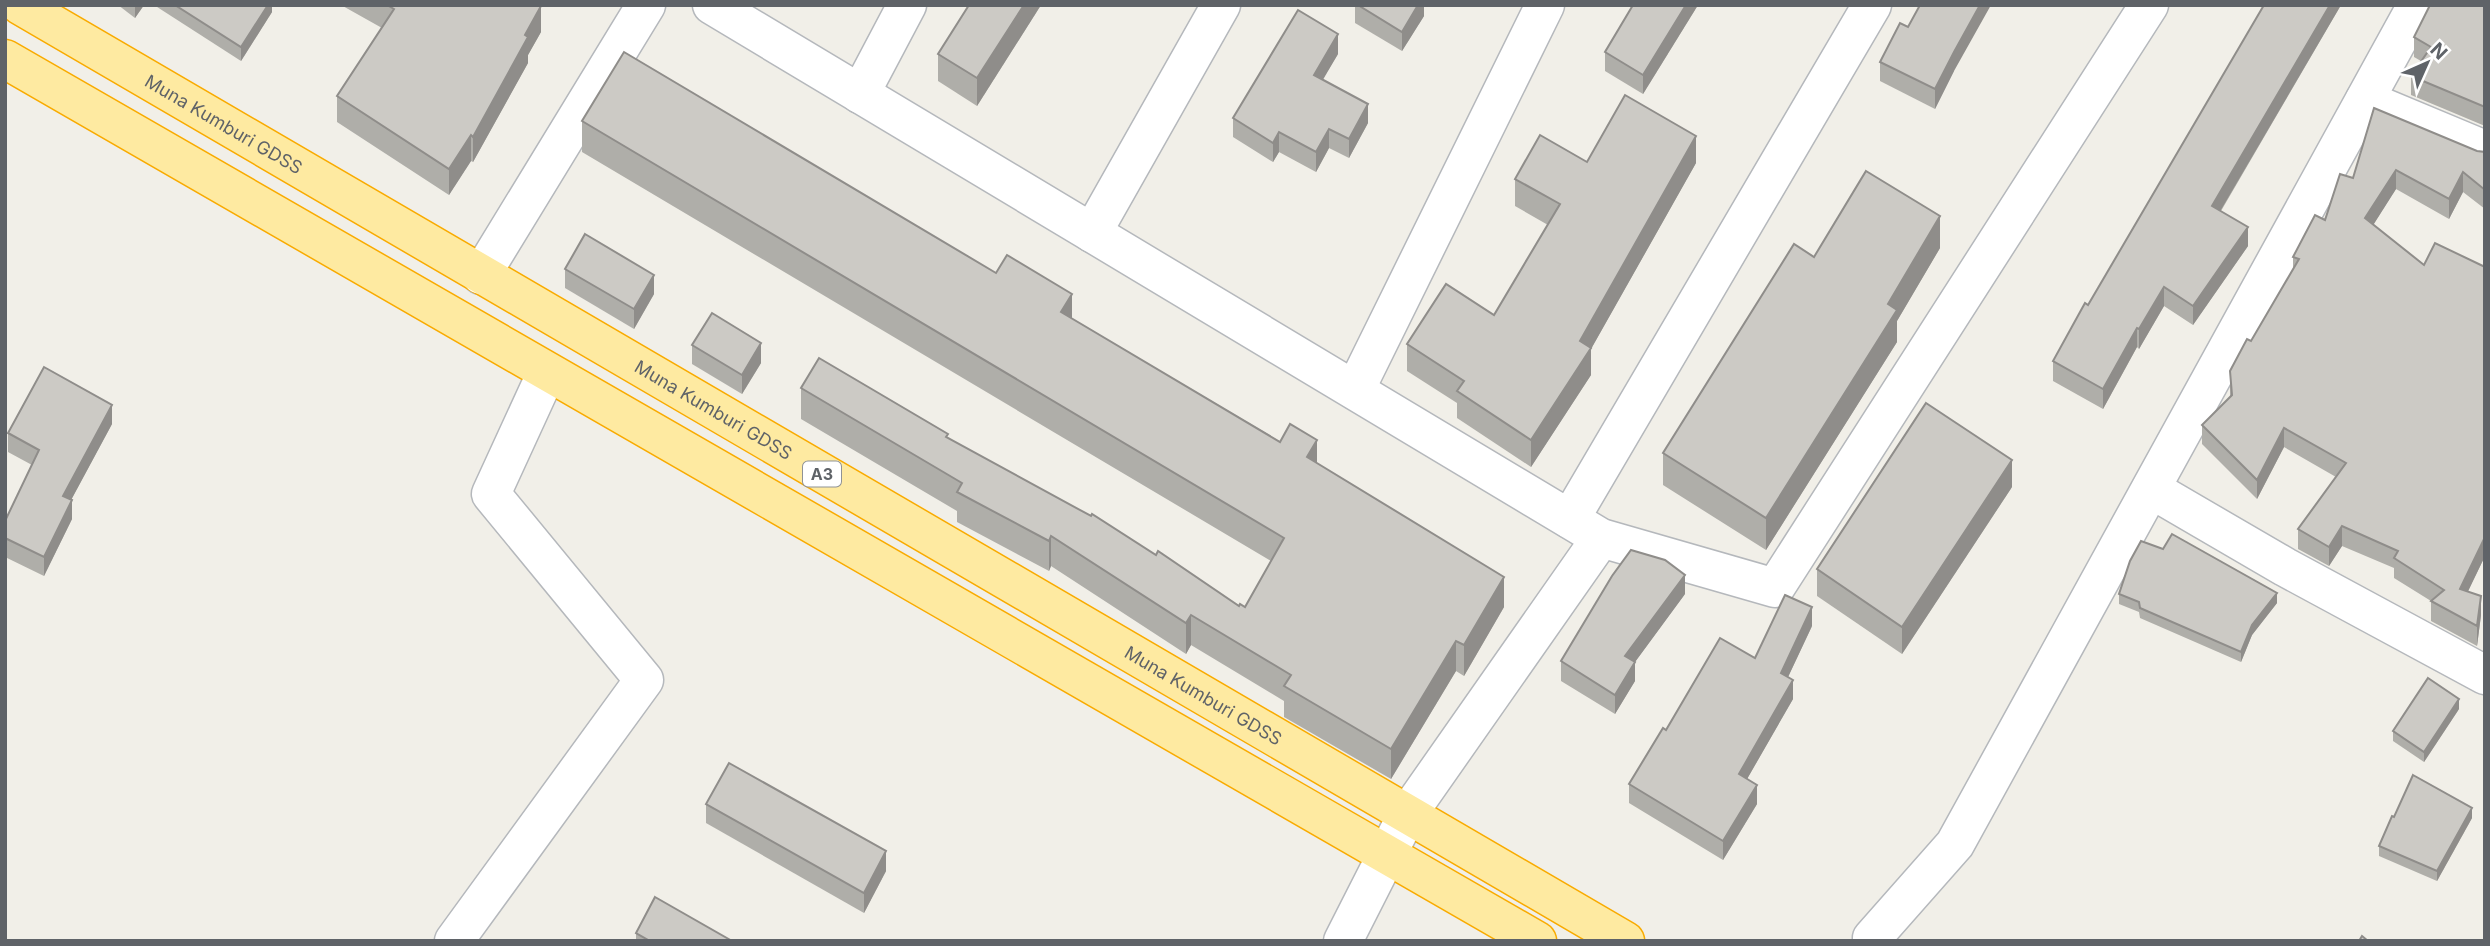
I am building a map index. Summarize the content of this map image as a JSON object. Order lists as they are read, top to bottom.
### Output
{
  "streets": {
    "highway": ["Muna Kumburi GDSS", "A3"]
  },
  "north": "top right"
}
